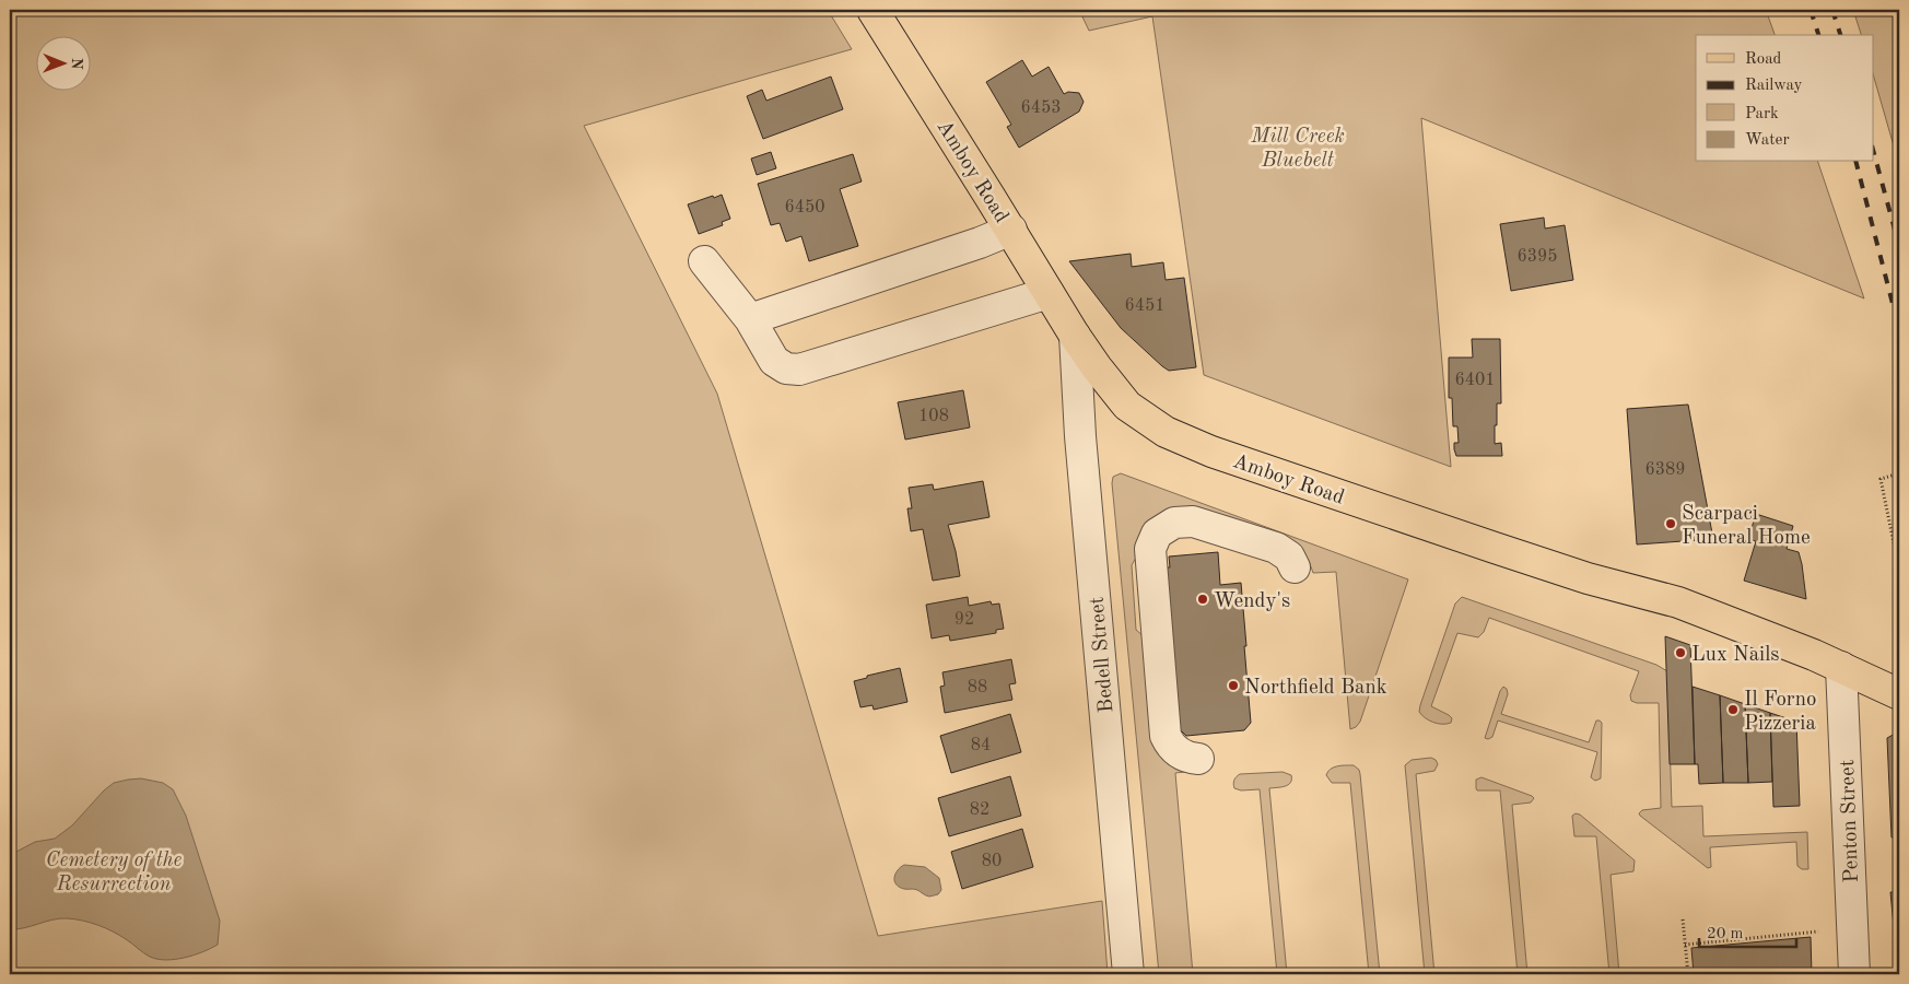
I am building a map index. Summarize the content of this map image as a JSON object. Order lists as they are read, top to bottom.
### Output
{
  "streets": {
    "main road": ["Amboy Road"],
    "street": ["Bedell Street", "Penton Street"]
  },
  "crossings": [
    ["Amboy Road", "Bedell Street"],
    ["Amboy Road", "Penton Street"]
  ],
  "parks": ["Mill Creek Bluebelt", "Cemetery of the Resurrection"],
  "places": [
    "Scarpaci Funeral Home",
    "Wendy's",
    "Lux Nails",
    "Northfield Bank",
    "Il Forno Pizzeria"
  ],
  "house_numbers": [
    "6453",
    "6450",
    "6395",
    "6451",
    "6401",
    "108",
    "6389",
    "92",
    "88",
    "84",
    "82",
    "80"
  ],
  "legend": [
    "Road",
    "Railway",
    "Park",
    "Water"
  ],
  "scale_bar": "20 m",
  "north": "right"
}
